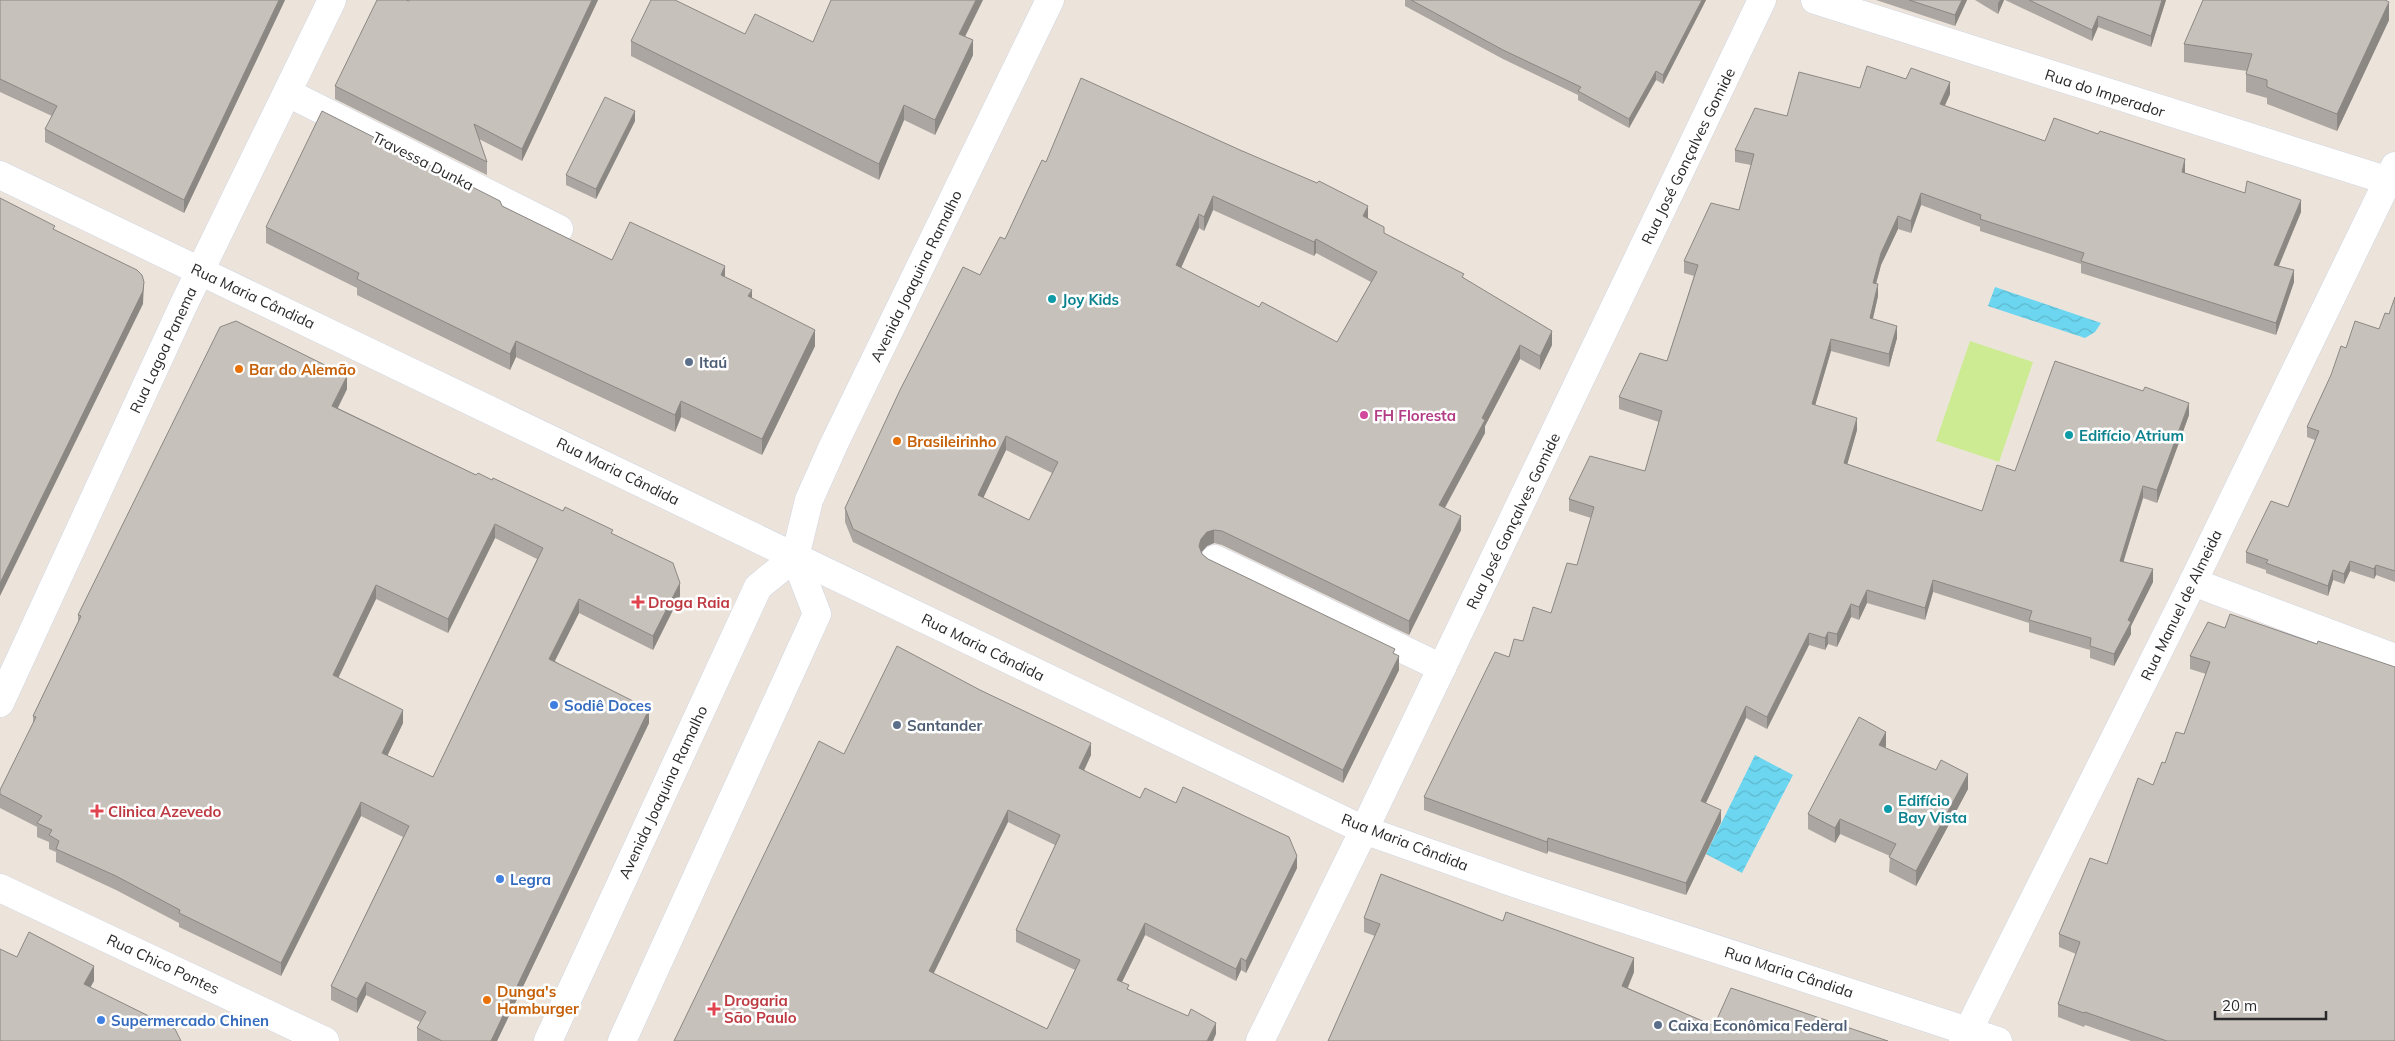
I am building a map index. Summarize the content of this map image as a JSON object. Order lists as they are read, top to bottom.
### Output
{
  "streets": {
    "street": [
      "Rua do Imperador",
      "Rua José Gonçalves Gomide",
      "Travessa Dunka",
      "Avenida Joaquina Ramalho",
      "Rua Maria Cândida",
      "Rua Lagoa Panema",
      "Rua Manuel de Almeida",
      "Rua Chico Pontes"
    ]
  },
  "crossings": [
    ["Rua do Imperador", "Rua Manuel de Almeida"],
    ["Rua José Gonçalves Gomide", "Rua Maria Cândida"],
    ["Travessa Dunka", "Rua Lagoa Panema"],
    ["Avenida Joaquina Ramalho", "Rua Maria Cândida"],
    ["Rua Maria Cândida", "Rua Lagoa Panema"],
    ["Rua Maria Cândida", "Rua Manuel de Almeida"]
  ],
  "places": {
    "other": [
      "Joy Kids",
      "Itaú",
      "Bar do Alemão",
      "FH Floresta",
      "Edifício Atrium",
      "Brasileirinho",
      "Sodiê Doces",
      "Santander",
      "Edifício Bay Vista",
      "Legra",
      "Dunga's Hamburger",
      "Supermercado Chinen",
      "Caixa Econômica Federal"
    ],
    "health": ["Droga Raia", "Clinica Azevedo", "Drogaria São Paulo"]
  },
  "scale_bar": "20 m"
}
